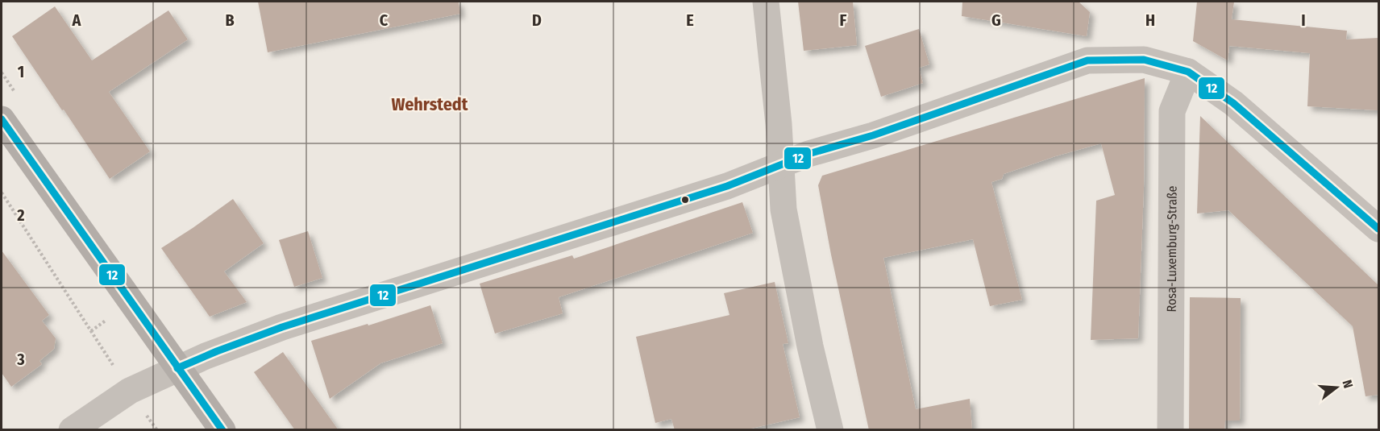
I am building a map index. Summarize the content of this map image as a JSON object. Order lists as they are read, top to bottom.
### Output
{
  "streets": {
    "street": ["Rosa-Luxemburg-Straße"]
  },
  "districts": ["Wehrstedt"],
  "lines": ["transit line 12"],
  "north": "right",
  "grid": {
    "columns": [
      "A",
      "B",
      "C",
      "D",
      "E",
      "F",
      "G",
      "H",
      "I"
    ],
    "rows": ["1", "2", "3"]
  }
}
